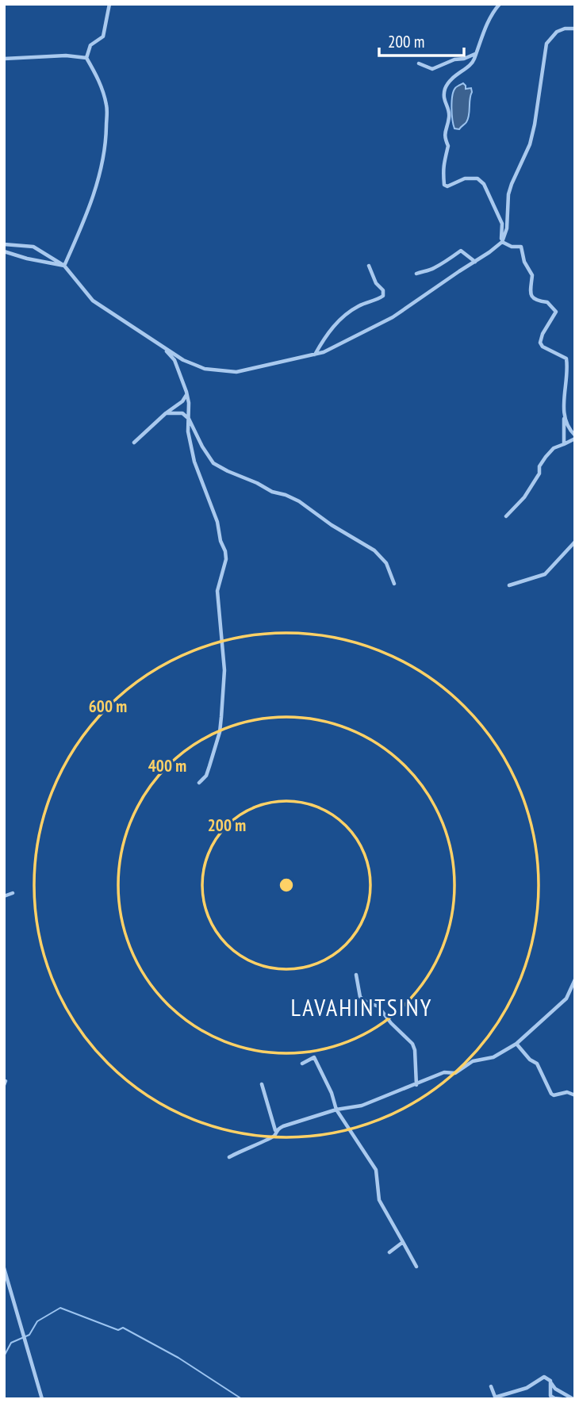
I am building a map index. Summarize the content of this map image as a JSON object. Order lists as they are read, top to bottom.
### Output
{
  "districts": ["LAVAHINTSINY"],
  "scale_bar": "200 m",
  "rings": ["600 m", "400 m", "200 m"]
}
